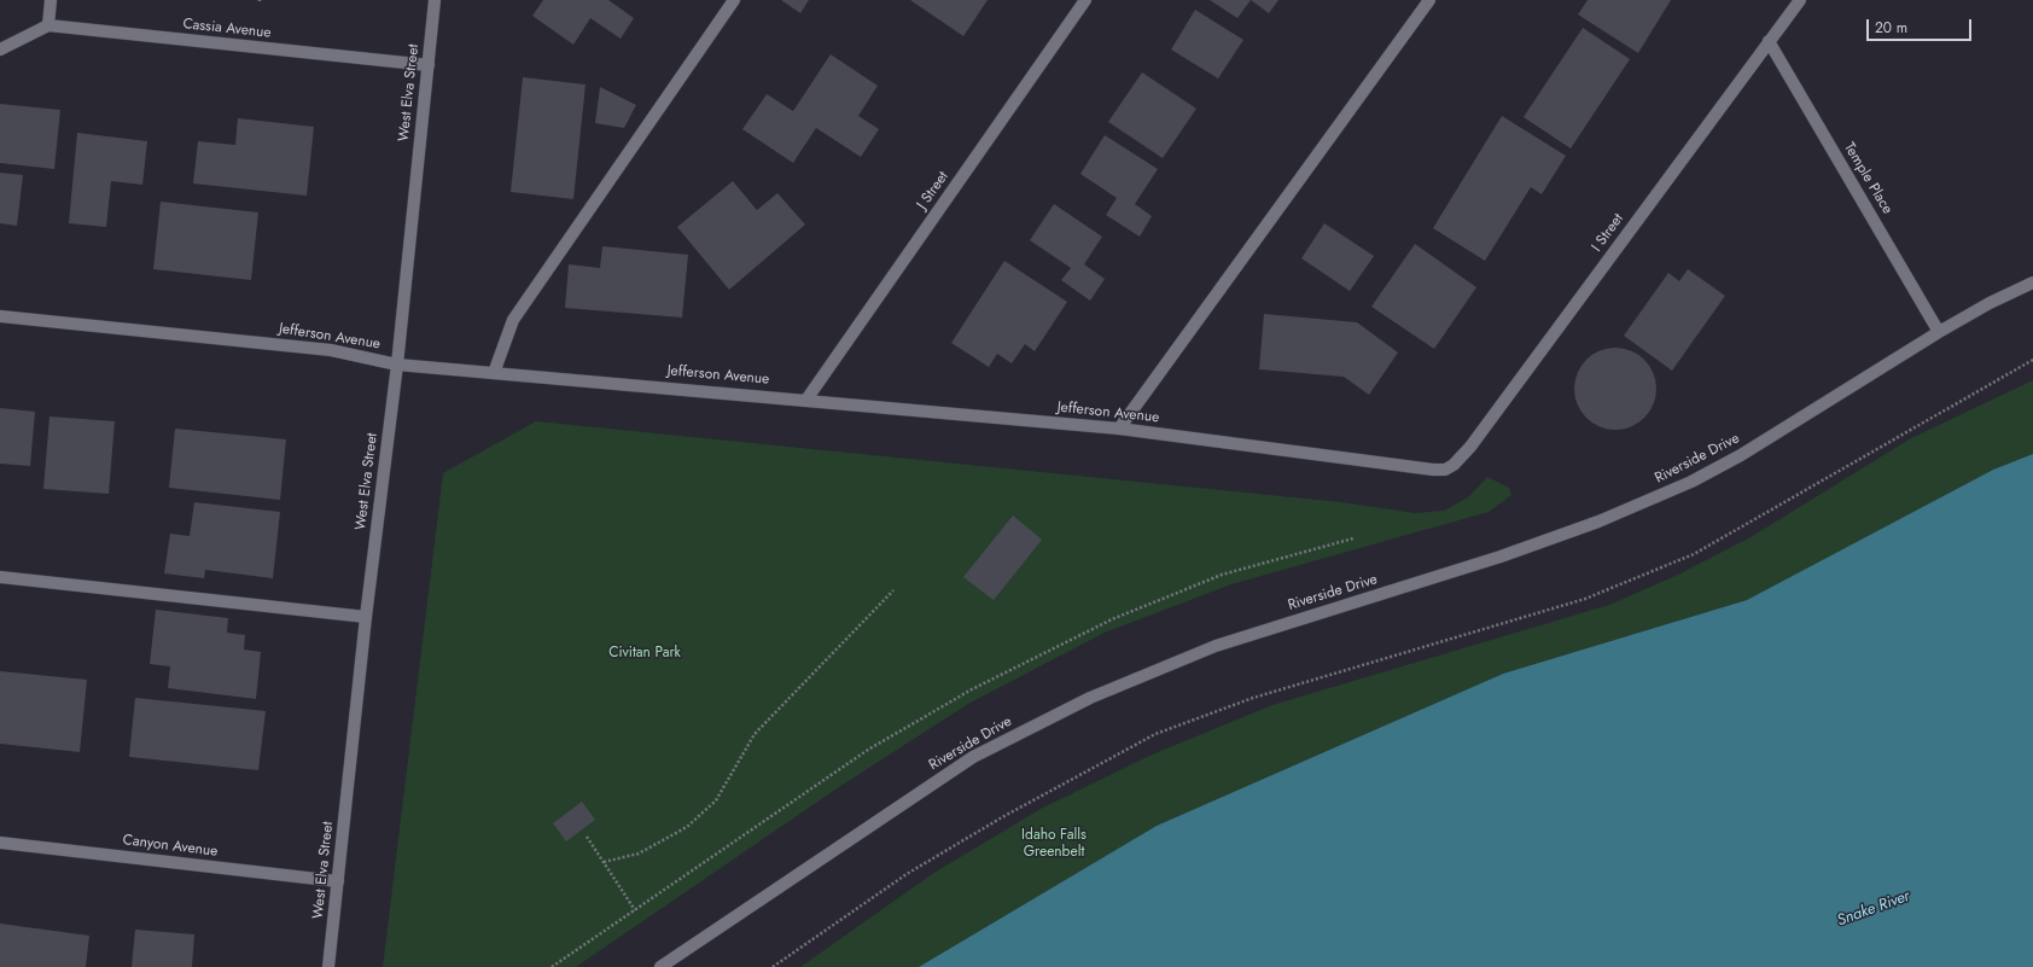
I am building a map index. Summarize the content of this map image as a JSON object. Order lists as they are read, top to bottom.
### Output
{
  "streets": {
    "street": [
      "Cassia Avenue",
      "West Elva Street",
      "Temple Place",
      "J Street",
      "I Street",
      "Jefferson Avenue",
      "Riverside Drive",
      "Canyon Avenue"
    ]
  },
  "crossings": [
    ["Cassia Avenue", "West Elva Street"],
    ["West Elva Street", "Jefferson Avenue"],
    ["West Elva Street", "Canyon Avenue"],
    ["Temple Place", "I Street"],
    ["Temple Place", "Riverside Drive"],
    ["J Street", "Jefferson Avenue"],
    ["I Street", "Jefferson Avenue"]
  ],
  "water": ["Snake River"],
  "parks": ["Civitan Park", "Idaho Falls Greenbelt"],
  "scale_bar": "20 m"
}
